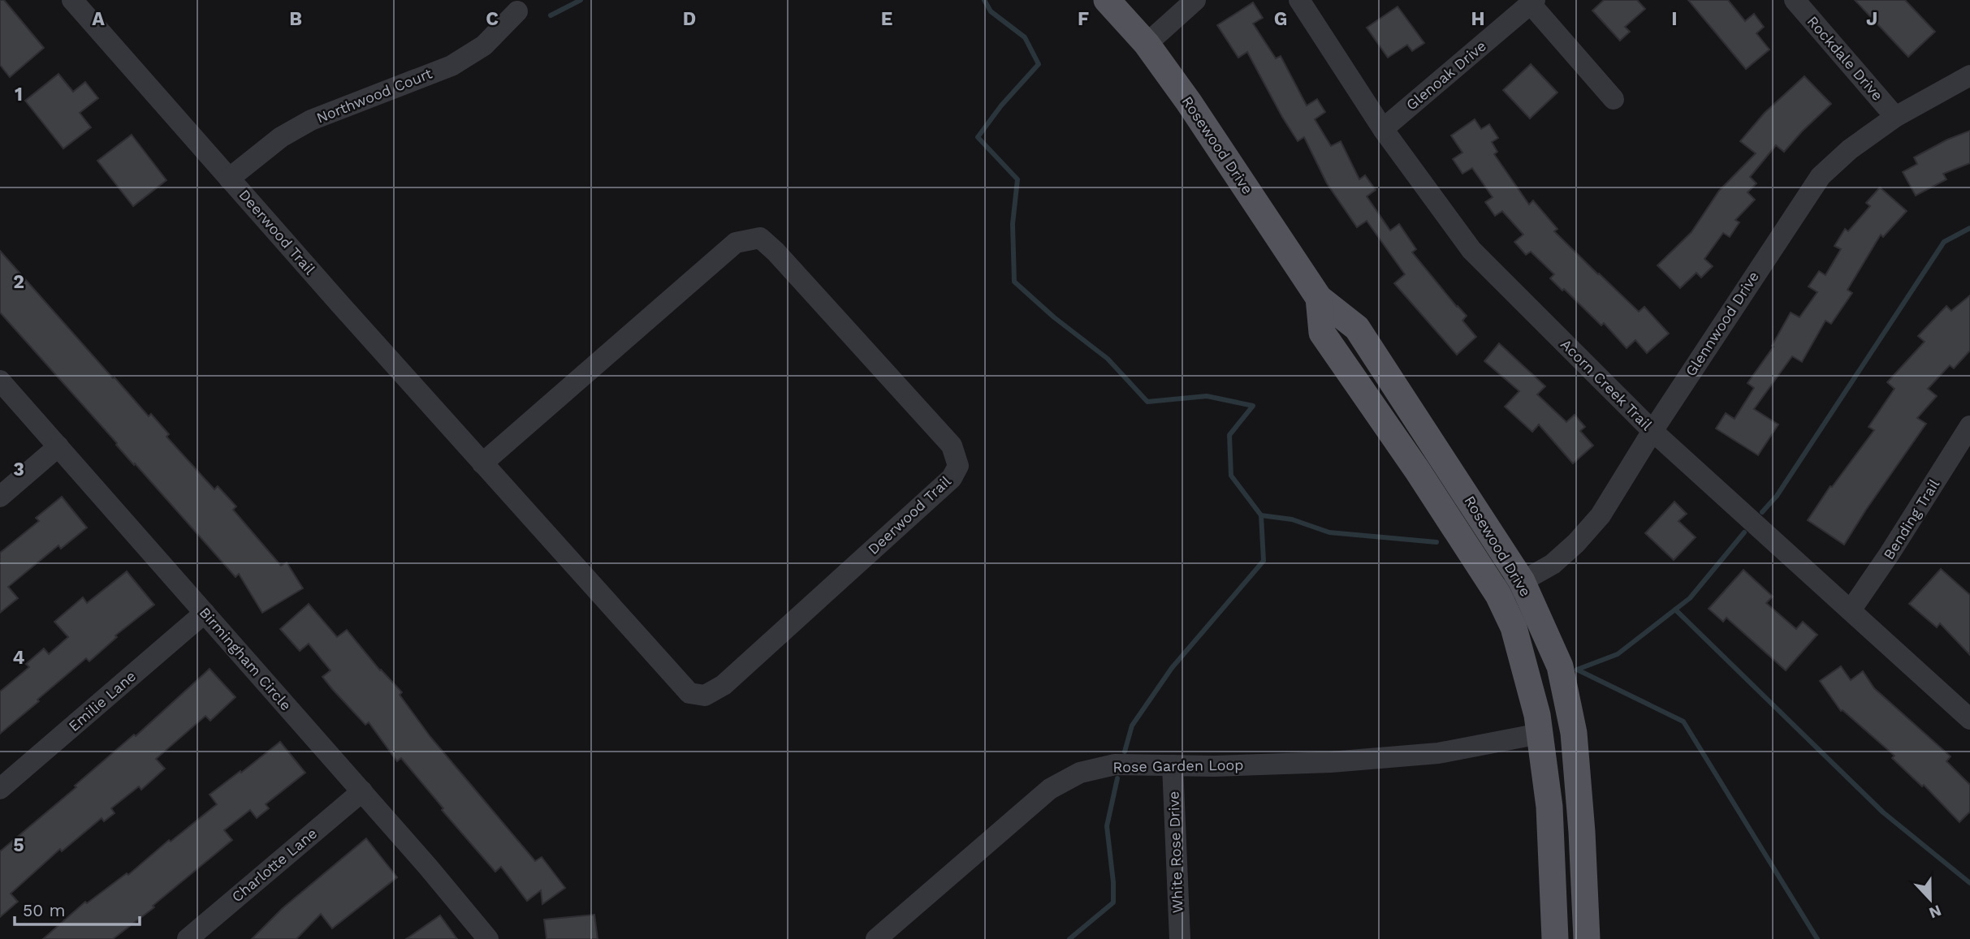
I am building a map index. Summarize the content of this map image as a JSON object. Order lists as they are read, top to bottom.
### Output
{
  "streets": {
    "main road": ["Rosewood Drive"],
    "street": [
      "Rockdale Drive",
      "Glenoak Drive",
      "Northwood Court",
      "Deerwood Trail",
      "Glennwood Drive",
      "Acorn Creek Trail",
      "Bending Trail",
      "Birmingham Circle",
      "Emilie Lane",
      "Rose Garden Loop",
      "White Rose Drive",
      "Charlotte Lane"
    ]
  },
  "crossings": [
    ["Rockdale Drive", "Glennwood Drive"],
    ["Glenoak Drive", "Acorn Creek Trail"],
    ["Northwood Court", "Deerwood Trail"],
    ["Rosewood Drive", "Glennwood Drive"],
    ["Rosewood Drive", "Rose Garden Loop"],
    ["Glennwood Drive", "Acorn Creek Trail"],
    ["Acorn Creek Trail", "Bending Trail"],
    ["Birmingham Circle", "Emilie Lane"],
    ["Birmingham Circle", "Charlotte Lane"],
    ["Rose Garden Loop", "White Rose Drive"]
  ],
  "scale_bar": "50 m",
  "north": "bottom",
  "grid": {
    "columns": [
      "A",
      "B",
      "C",
      "D",
      "E",
      "F",
      "G",
      "H",
      "I",
      "J"
    ],
    "rows": [
      "1",
      "2",
      "3",
      "4",
      "5"
    ]
  }
}
